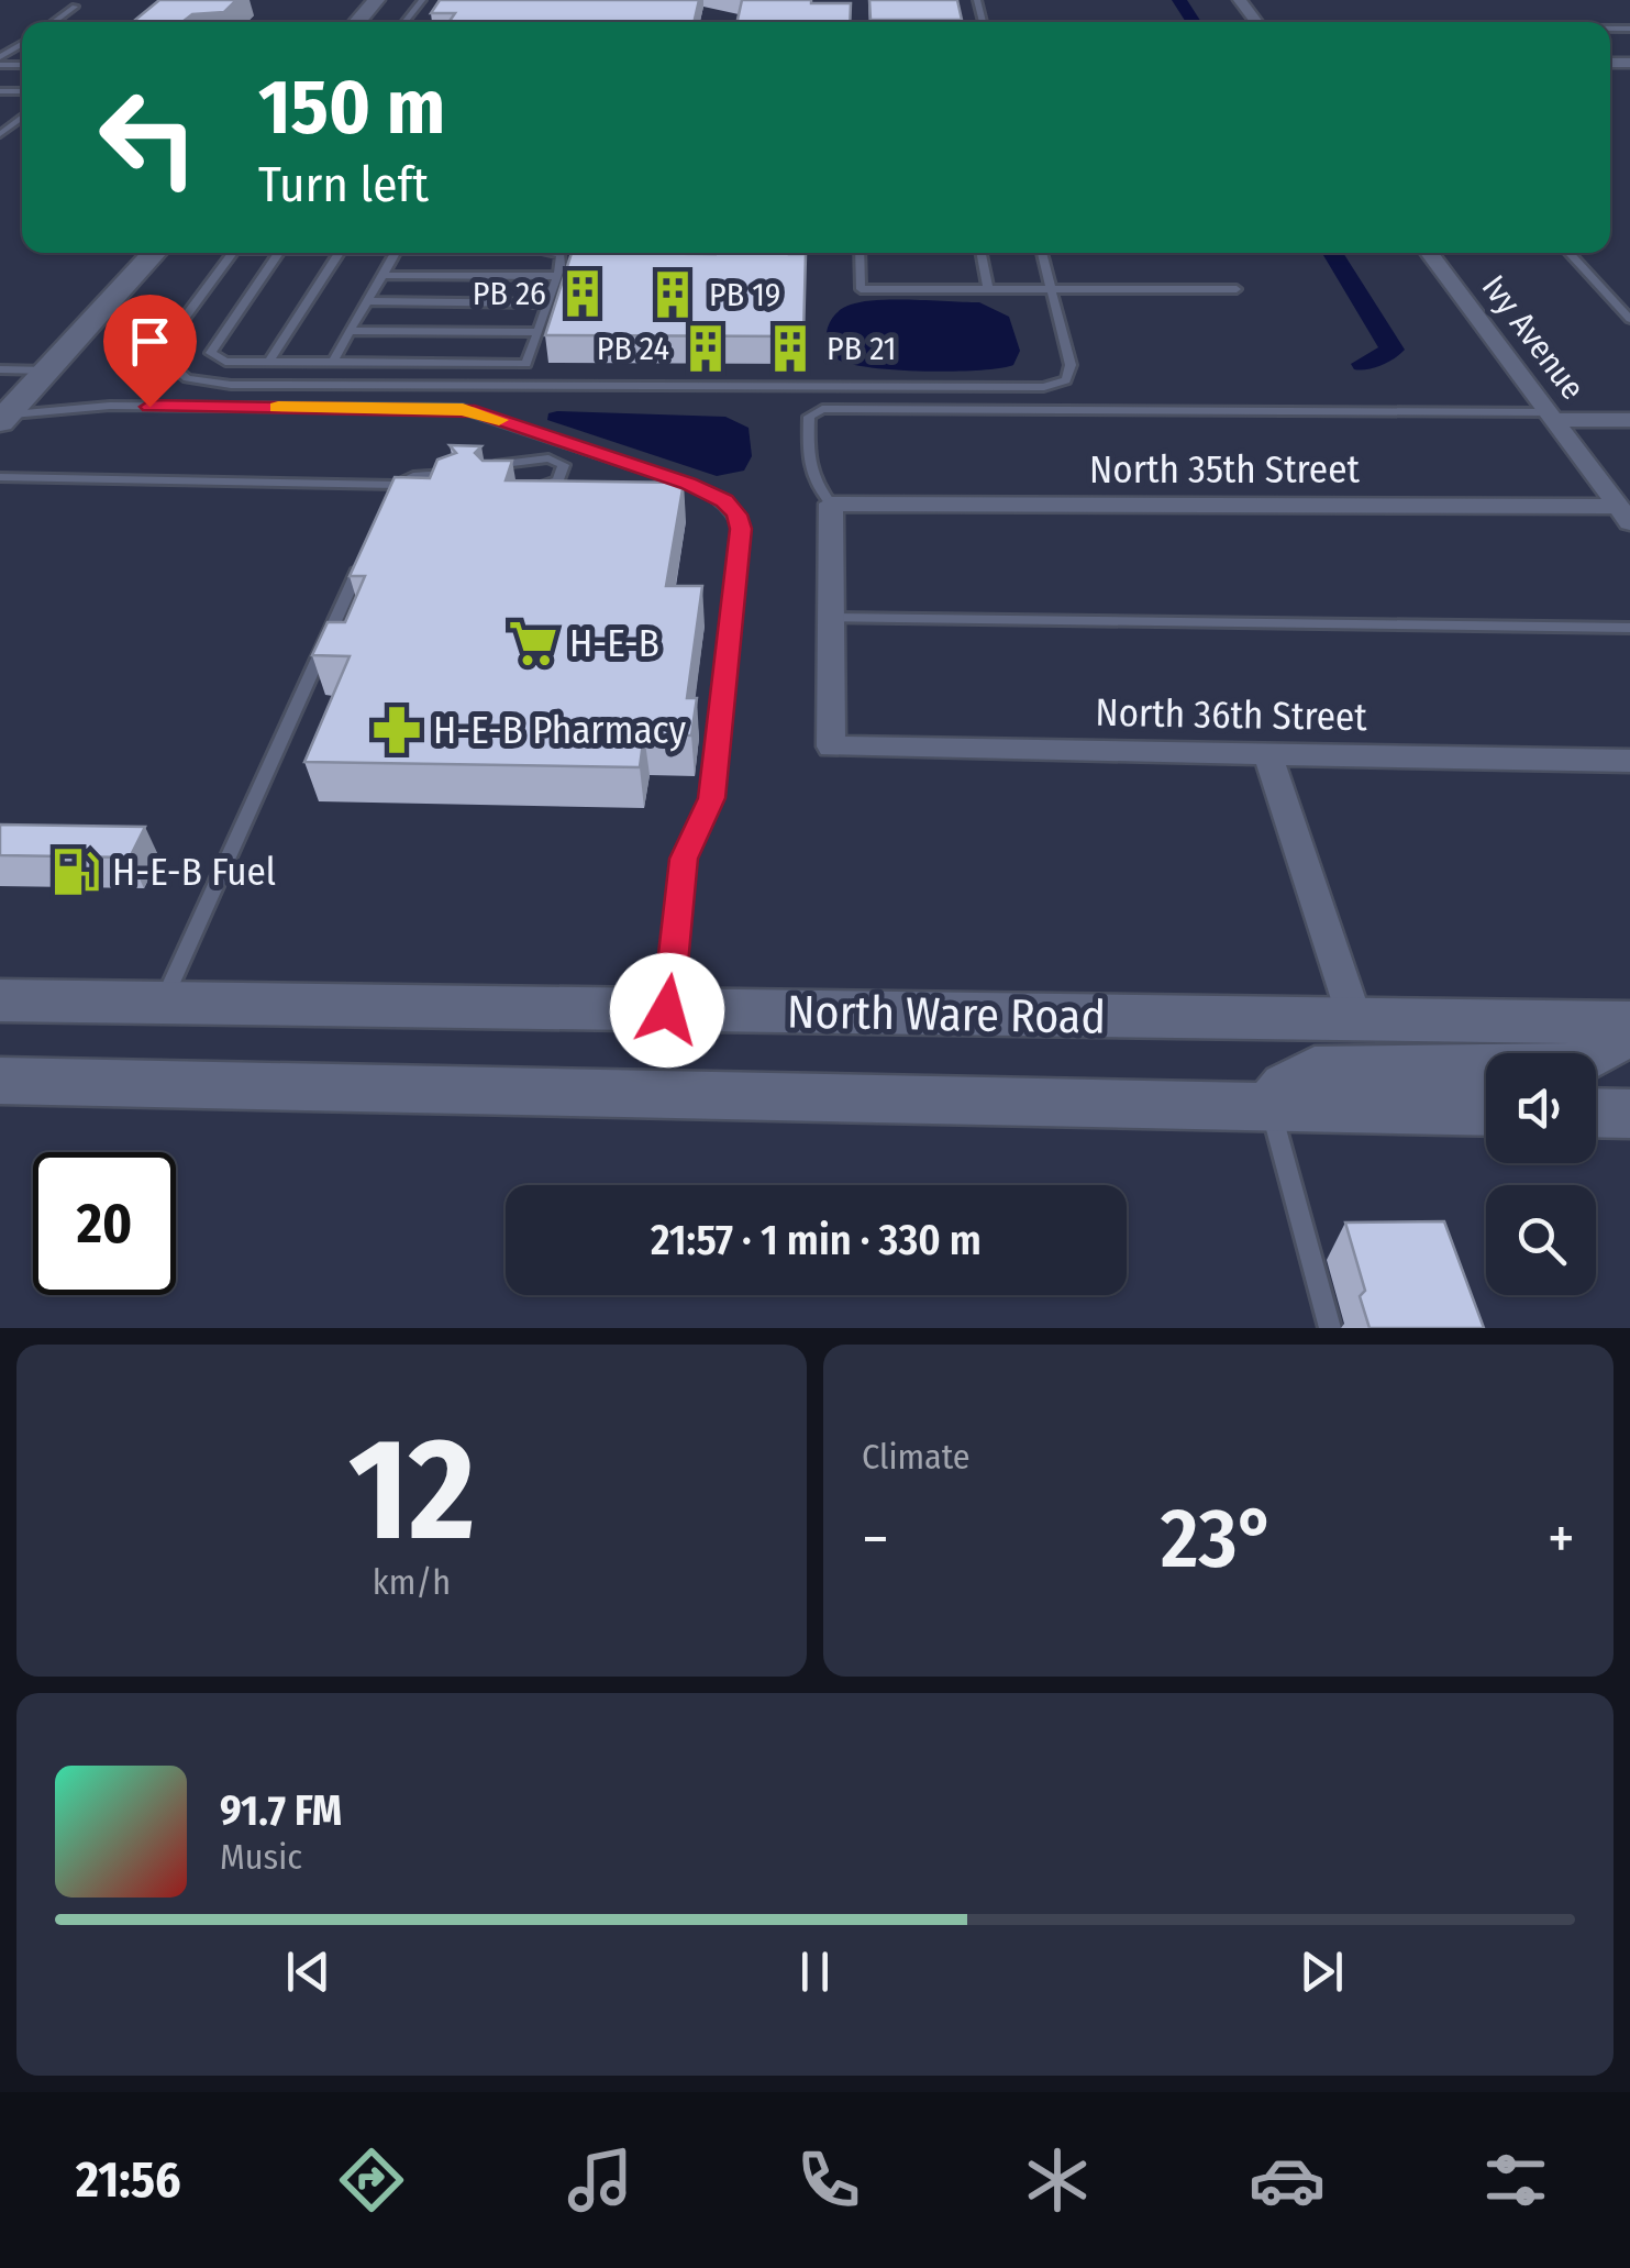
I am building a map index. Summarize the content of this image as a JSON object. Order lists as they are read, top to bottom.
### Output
{
  "streets": {
    "main road": ["North Ware Road"],
    "street": ["Ivy Avenue", "North 35th Street", "North 36th Street"]
  },
  "crossings": [
    ["Ivy Avenue", "North 35th Street"]
  ],
  "places": {
    "building": [
      "PB 26",
      "PB 19",
      "PB 24",
      "PB 21"
    ],
    "supermarket": ["H-E-B"],
    "pharmacy": ["H-E-B Pharmacy"],
    "fuel station": ["H-E-B Fuel"]
  },
  "page": {
    "turn": ["150 m", "Turn left"],
    "limit": "20",
    "trip": "21:57 · 1 min · 330 m",
    "tile": [
      ["12", "km/h"],
      "Climate"
    ],
    "heat": ["−", "23°", "+"],
    "song": ["91.7 FM", "Music"],
    "tabs": "21:56"
  }
}
